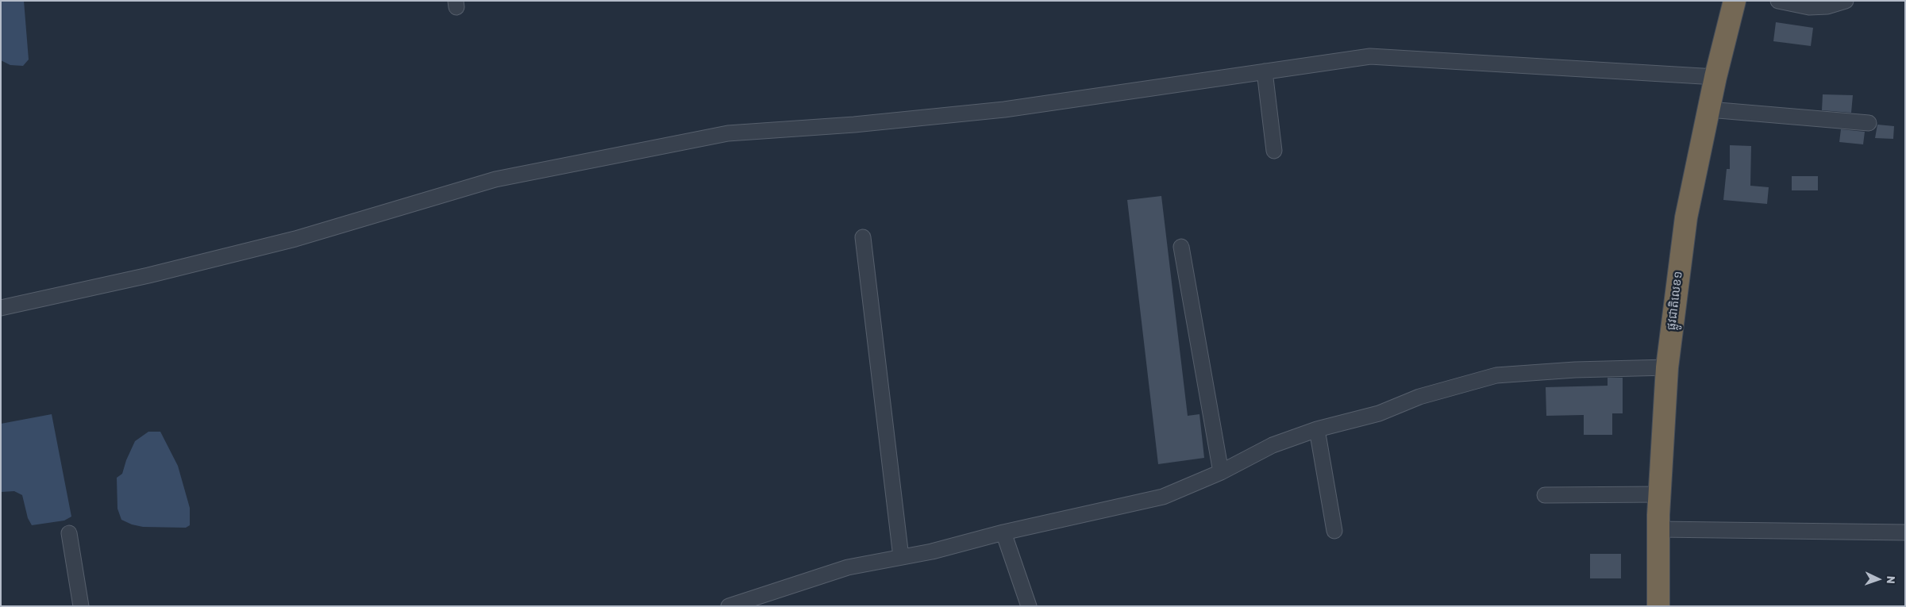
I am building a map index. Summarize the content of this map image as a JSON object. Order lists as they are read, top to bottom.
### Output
{
  "streets": {
    "highway": ["ផ្លូវជាតិលេខ១"]
  },
  "north": "right"
}
